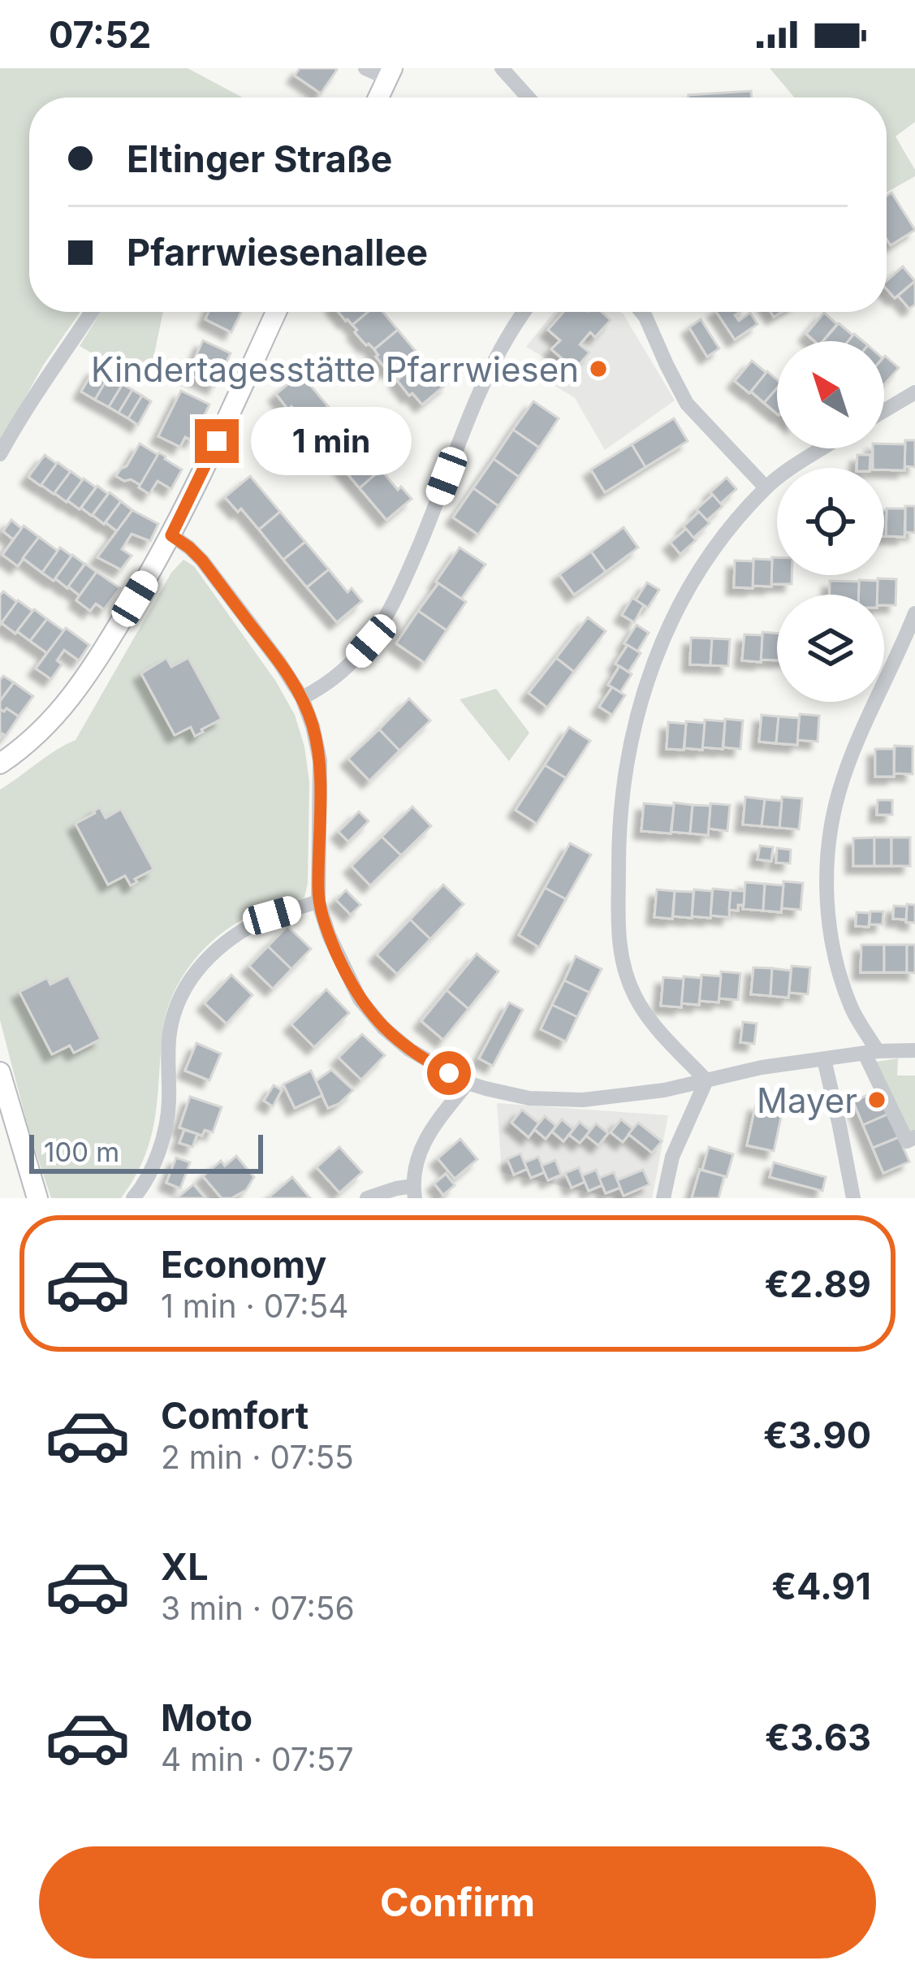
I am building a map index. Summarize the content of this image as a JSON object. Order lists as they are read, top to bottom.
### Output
{
  "places": ["Kindertagesstätte Pfarrwiesen", "Mayer"],
  "scale_bar": "100 m",
  "north": "top left",
  "page": {
    "status": "07:52",
    "banner": ["Eltinger Straße", "Pfarrwiesenallee"],
    "bubble": "1 min",
    "scale": "100 m",
    "list": [
      {
        "name": "Economy",
        "note": "1 min · 07:54",
        "value": "€2.89"
      },
      {
        "name": "Comfort",
        "note": "2 min · 07:55",
        "value": "€3.90"
      },
      {
        "name": "XL",
        "note": "3 min · 07:56",
        "value": "€4.91"
      },
      {
        "name": "Moto",
        "note": "4 min · 07:57",
        "value": "€3.63"
      }
    ],
    "buttons": "Confirm"
  }
}
